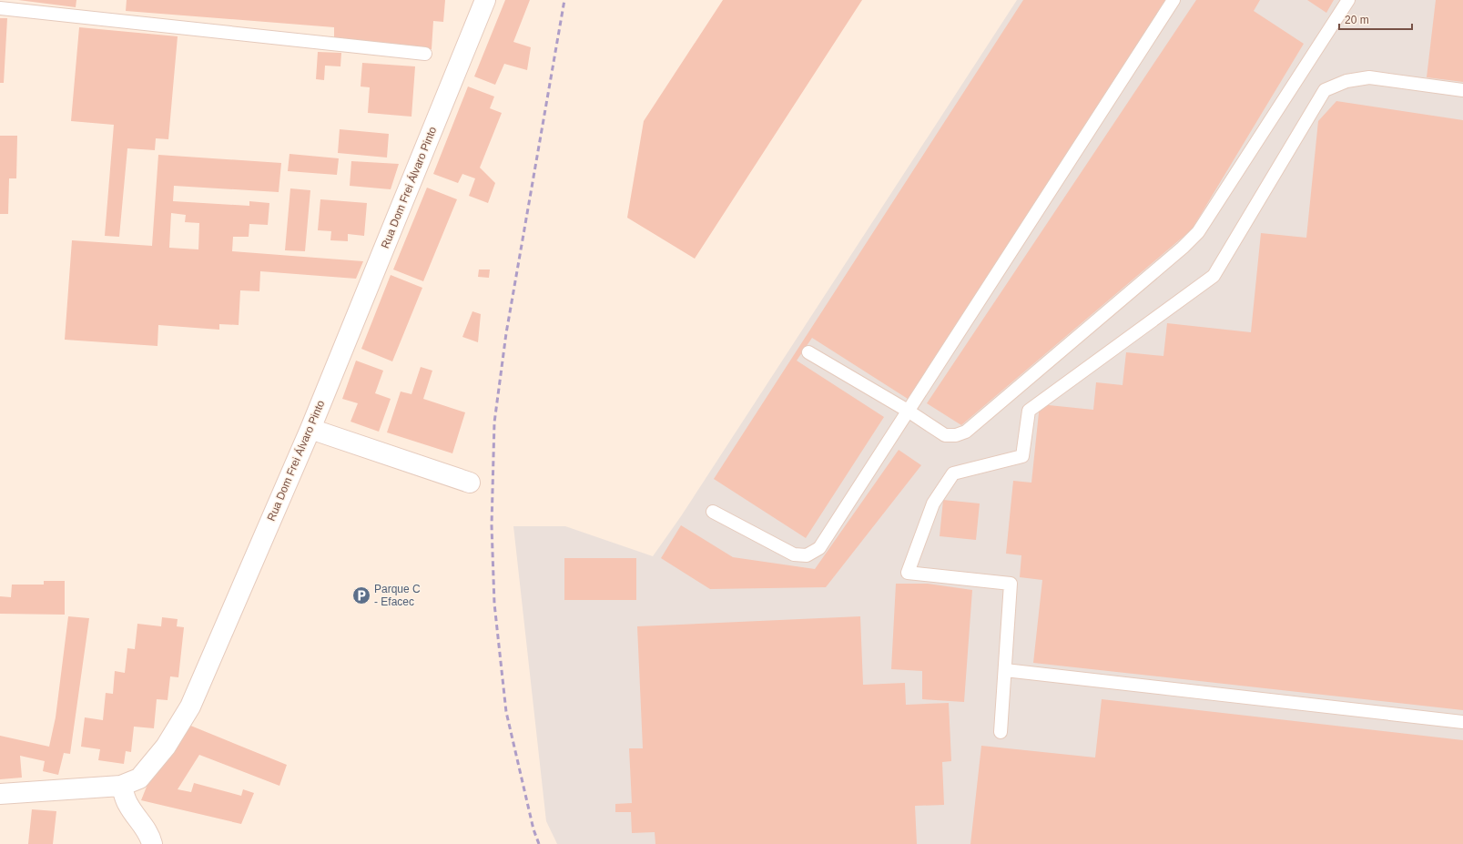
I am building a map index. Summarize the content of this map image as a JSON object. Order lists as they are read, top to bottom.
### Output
{
  "streets": {
    "street": ["Rua Dom Frei Álvaro Pinto"]
  },
  "places": {
    "parking": ["Parque C - Efacec"]
  },
  "scale_bar": "20 m"
}
